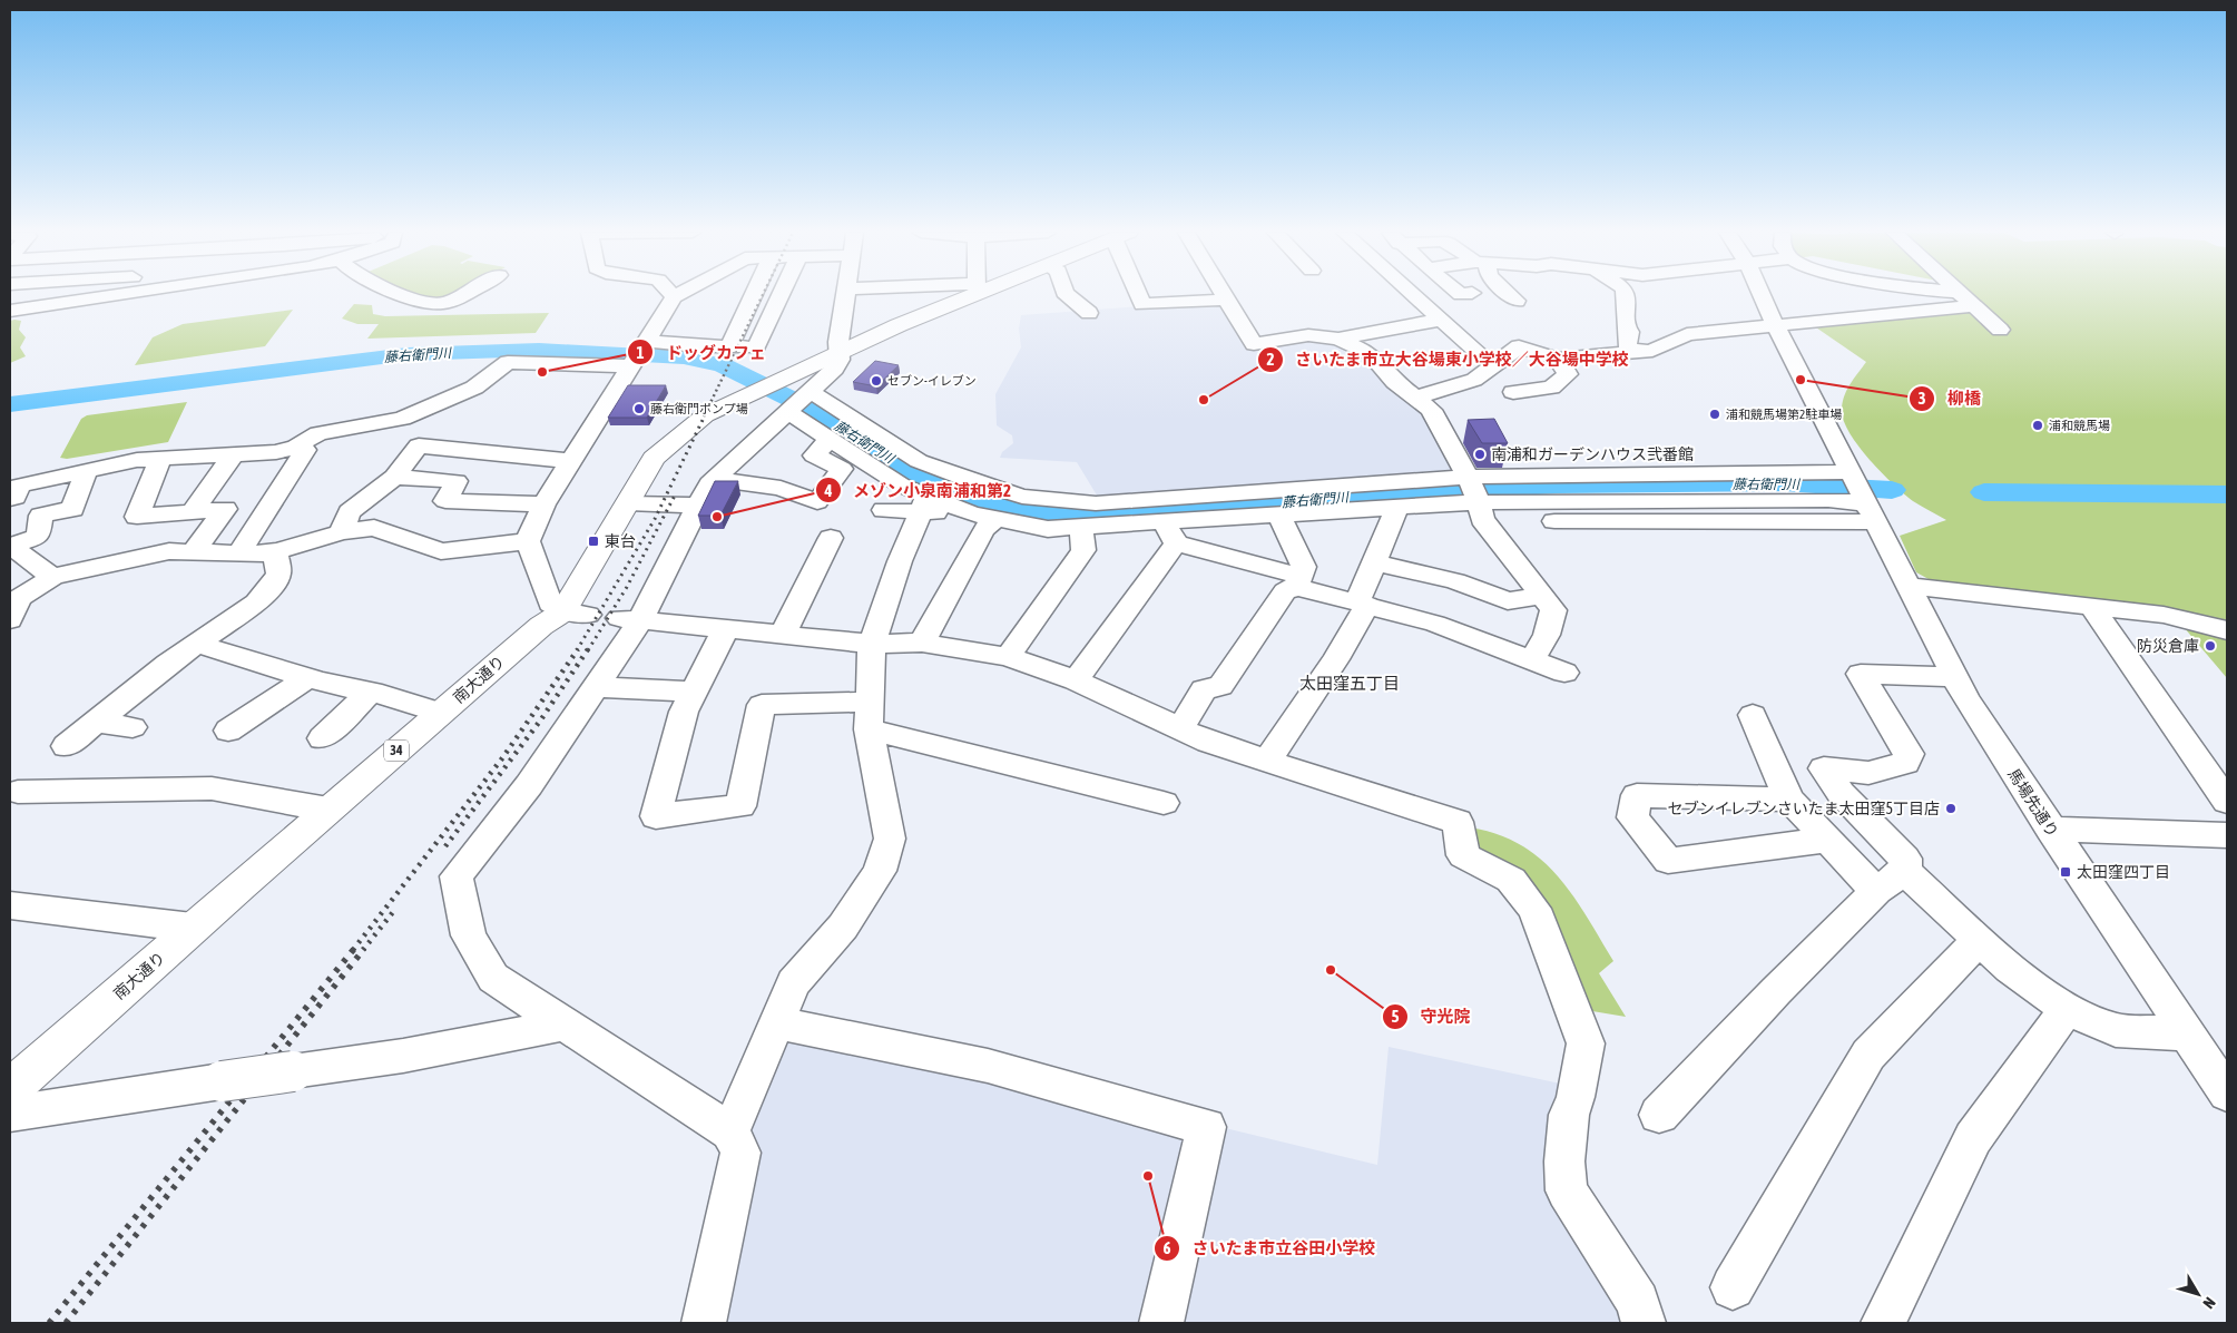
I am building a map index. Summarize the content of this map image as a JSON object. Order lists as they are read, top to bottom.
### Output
{
  "streets": {
    "main road": ["南大通り", "34"],
    "street": ["馬場先通り"]
  },
  "crossings": [
    ["南大通り", "34"]
  ],
  "districts": ["太田窪五丁目"],
  "water": ["藤右衛門川"],
  "places": {
    "other": [
      "ドッグカフェ",
      "柳橋",
      "セブン-イレブン",
      "さいたま市立大谷場東小学校／大谷場中学校",
      "藤右衛門ポンプ場",
      "浦和競馬場第2駐車場",
      "浦和競馬場",
      "南浦和ガーデンハウス弐番館",
      "メゾン小泉南浦和第2",
      "防災倉庫",
      "セブンイレブンさいたま太田窪5丁目店",
      "守光院",
      "さいたま市立谷田小学校"
    ],
    "transit": ["東台", "太田窪四丁目"]
  },
  "north": "bottom right"
}
